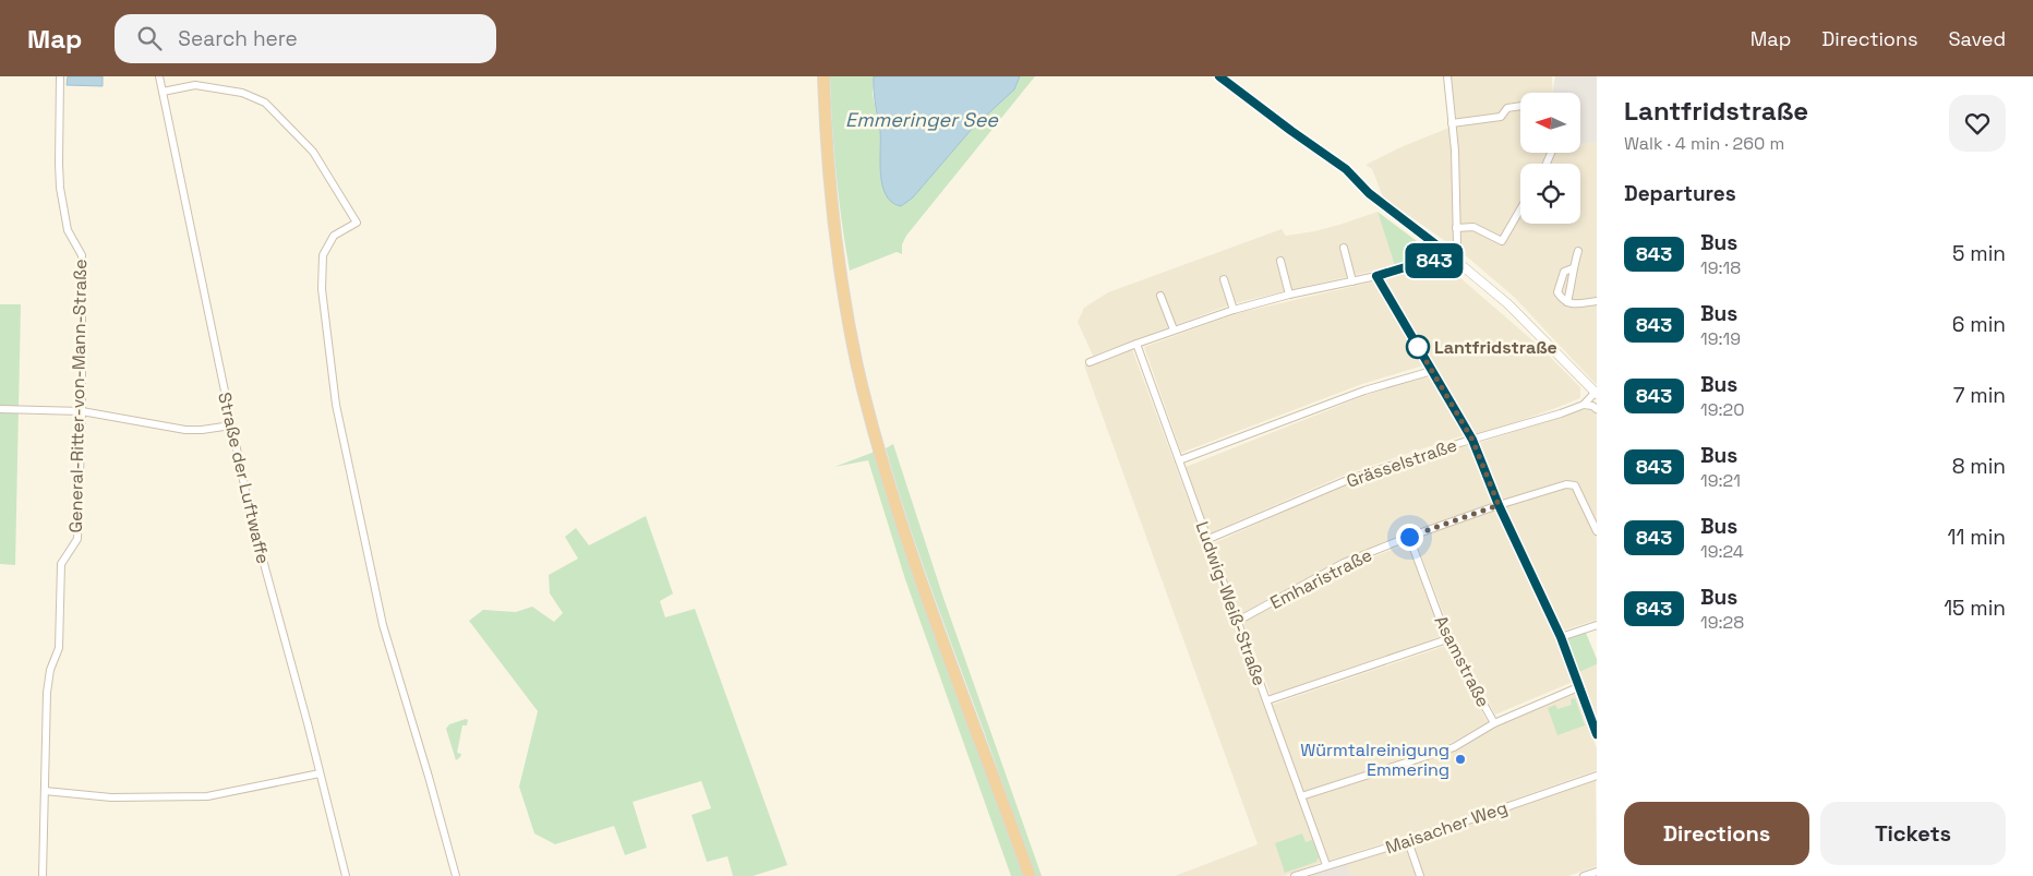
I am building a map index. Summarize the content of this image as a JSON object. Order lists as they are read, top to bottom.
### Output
{
  "streets": {
    "street": [
      "General-Ritter-von-Mann-Straße",
      "Grässelstraße",
      "Straße der Luftwaffe",
      "Emharistraße",
      "Ludwig-Weiß-Straße",
      "Asamstraße",
      "Maisacher Weg"
    ]
  },
  "crossings": [
    ["Grässelstraße", "Ludwig-Weiß-Straße"],
    ["Emharistraße", "Ludwig-Weiß-Straße"],
    ["Emharistraße", "Asamstraße"],
    ["Ludwig-Weiß-Straße", "Maisacher Weg"]
  ],
  "water": ["Emmeringer See"],
  "places": ["Lantfridstraße", "Würmtalreinigung Emmering"],
  "lines": ["bus line 843"],
  "north": "left",
  "page": {
    "header": "Map",
    "search": "Search here",
    "nav": ["Map", "Directions", "Saved"],
    "on_map": "843",
    "heading": [
      ["Lantfridstraße", "Walk · 4 min · 260 m"],
      "Departures"
    ],
    "list": [
      {
        "mark": "843",
        "name": "Bus",
        "note": "19:18",
        "value": "5 min"
      },
      {
        "mark": "843",
        "name": "Bus",
        "note": "19:19",
        "value": "6 min"
      },
      {
        "mark": "843",
        "name": "Bus",
        "note": "19:20",
        "value": "7 min"
      },
      {
        "mark": "843",
        "name": "Bus",
        "note": "19:21",
        "value": "8 min"
      },
      {
        "mark": "843",
        "name": "Bus",
        "note": "19:24",
        "value": "11 min"
      },
      {
        "mark": "843",
        "name": "Bus",
        "note": "19:28",
        "value": "15 min"
      }
    ],
    "buttons": ["Directions", "Tickets"]
  }
}
